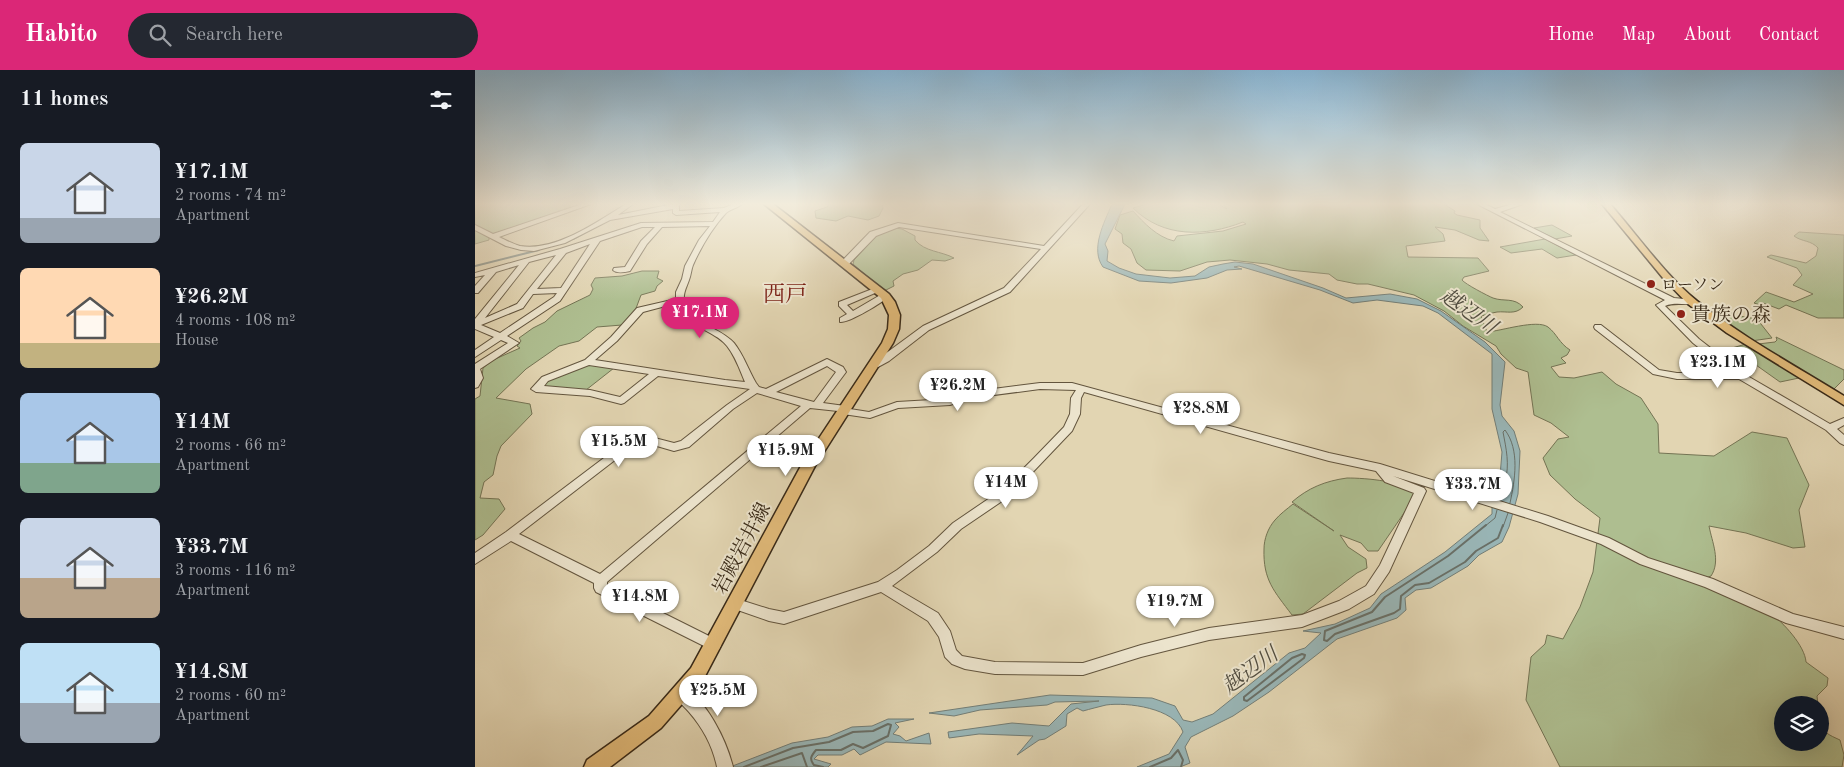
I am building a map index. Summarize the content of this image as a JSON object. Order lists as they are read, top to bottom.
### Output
{
  "streets": {
    "main road": ["岩殿岩井線"]
  },
  "districts": ["西戸"],
  "water": ["越辺川"],
  "places": ["ローソン", "貴族の森"],
  "page": {
    "header": "Habito",
    "search": "Search here",
    "nav": [
      "Home",
      "Map",
      "About",
      "Contact"
    ],
    "heading": "11 homes",
    "list": [
      {
        "name": "¥17.1M",
        "note": "2 rooms · 74 m² · Apartment"
      },
      {
        "name": "¥26.2M",
        "note": "4 rooms · 108 m² · House"
      },
      {
        "name": "¥14M",
        "note": "2 rooms · 66 m² · Apartment"
      },
      {
        "name": "¥33.7M",
        "note": "3 rooms · 116 m² · Apartment"
      },
      {
        "name": "¥14.8M",
        "note": "2 rooms · 60 m² · Apartment"
      }
    ],
    "price": [
      "¥17.1M",
      "¥23.1M",
      "¥26.2M",
      "¥28.8M",
      "¥15.5M",
      "¥15.9M",
      "¥14M",
      "¥33.7M",
      "¥14.8M",
      "¥19.7M",
      "¥25.5M"
    ]
  }
}
